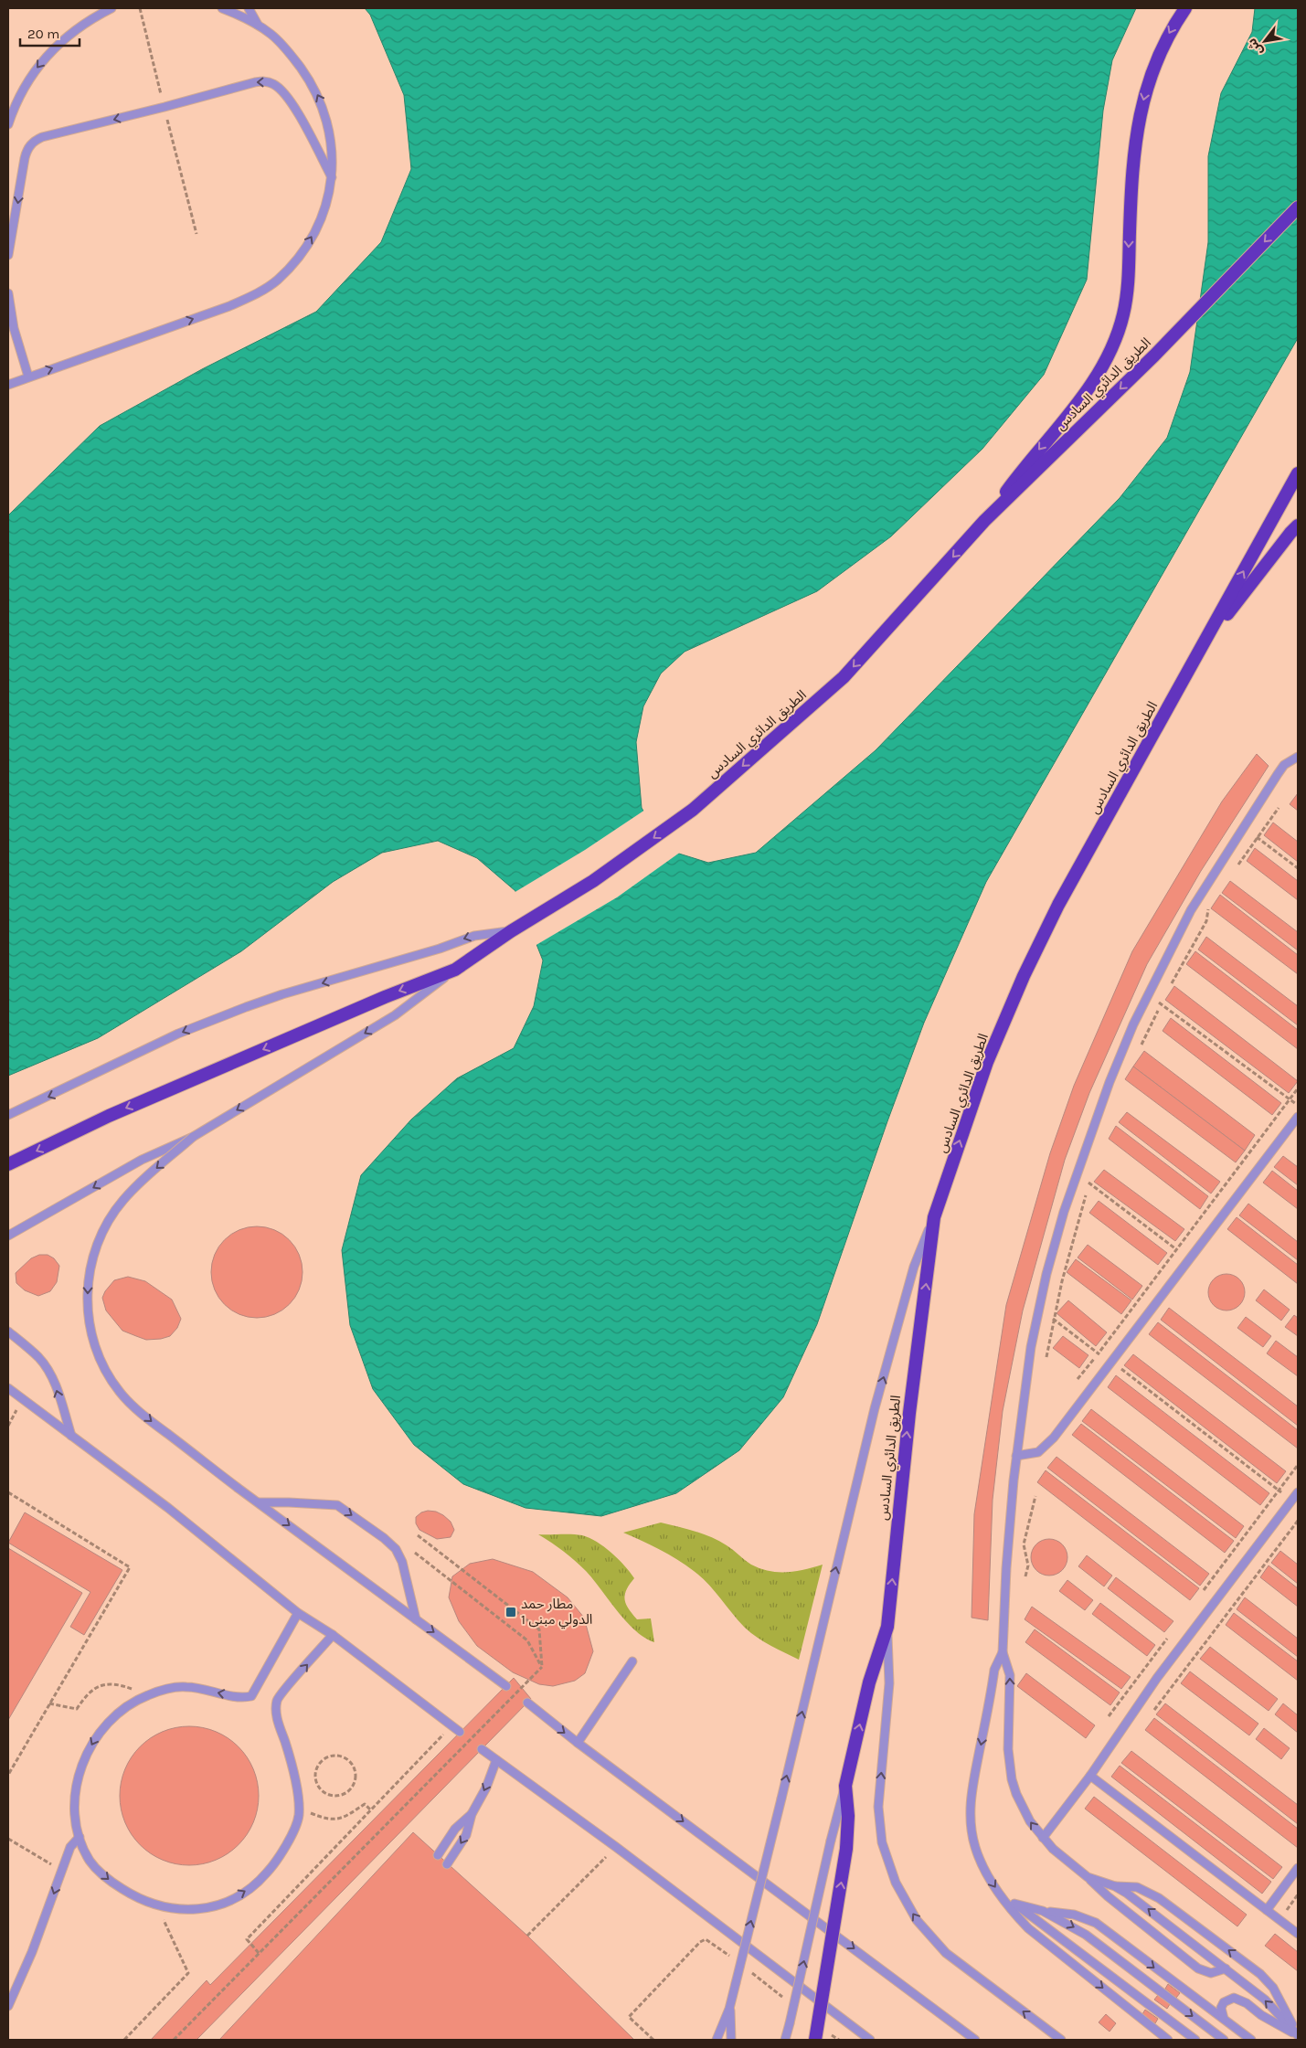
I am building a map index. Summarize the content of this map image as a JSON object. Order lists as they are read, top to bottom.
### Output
{
  "streets": {
    "highway": ["الطريق الدائري السادس"]
  },
  "places": {
    "transit": ["مطار حمد الدولي مبنى 1"]
  },
  "scale_bar": "20 m",
  "north": "bottom left"
}
